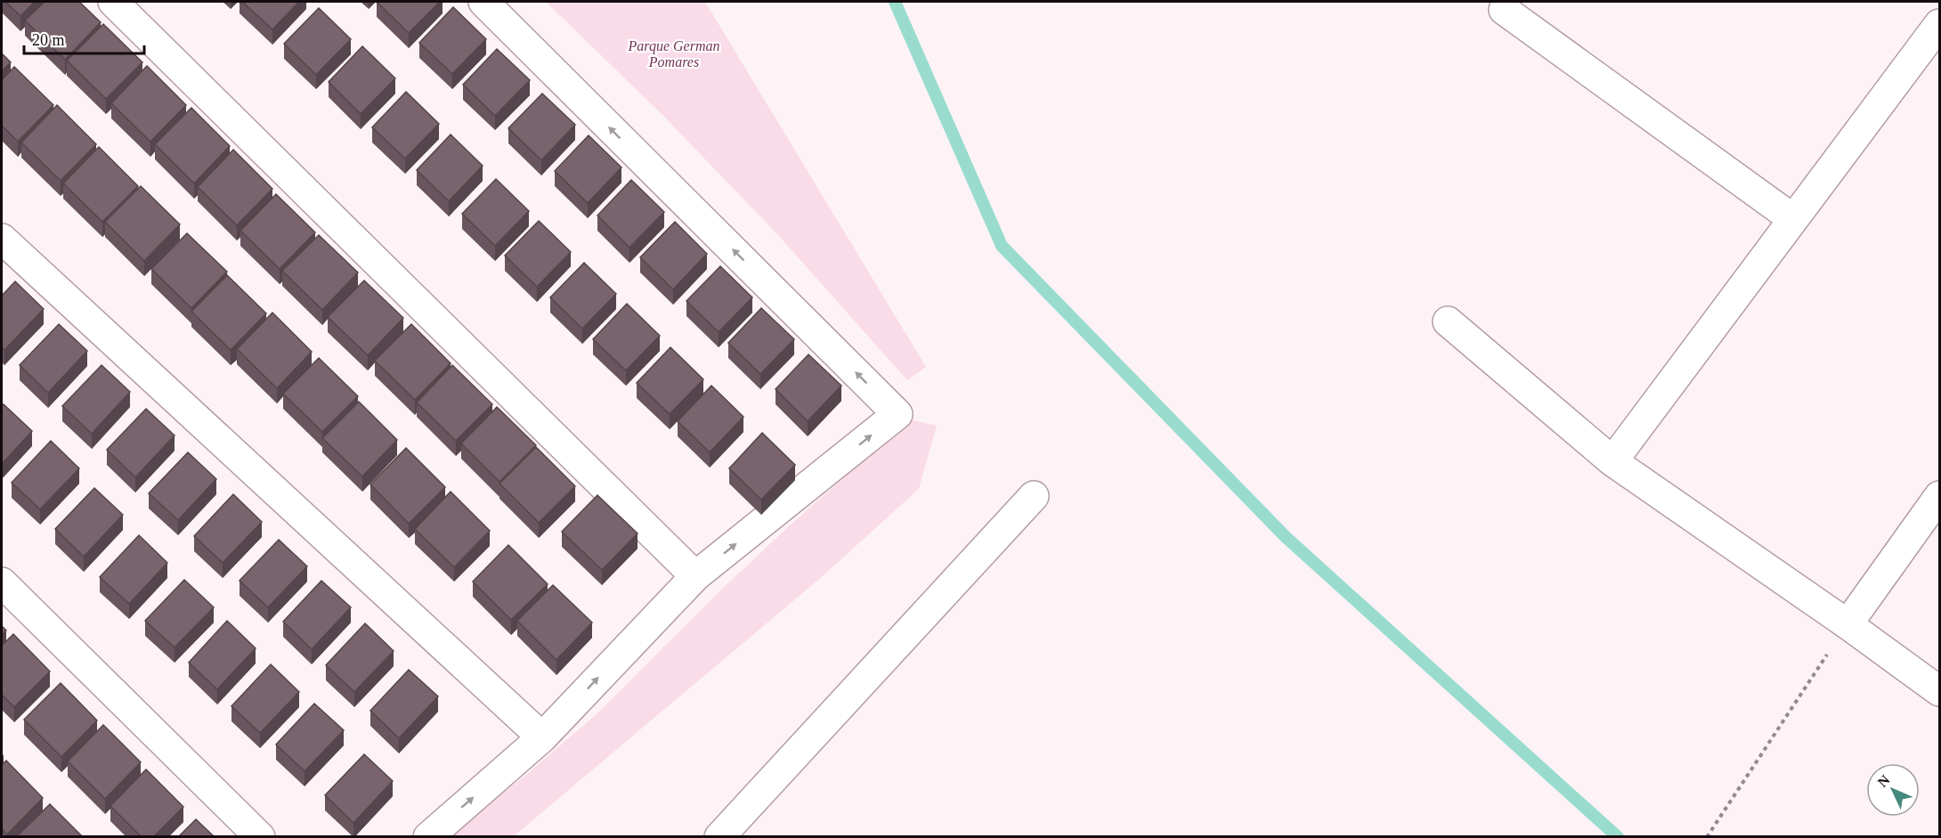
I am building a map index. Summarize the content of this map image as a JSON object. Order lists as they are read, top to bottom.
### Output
{
  "parks": ["Parque German Pomares"],
  "scale_bar": "20 m",
  "north": "top left"
}
